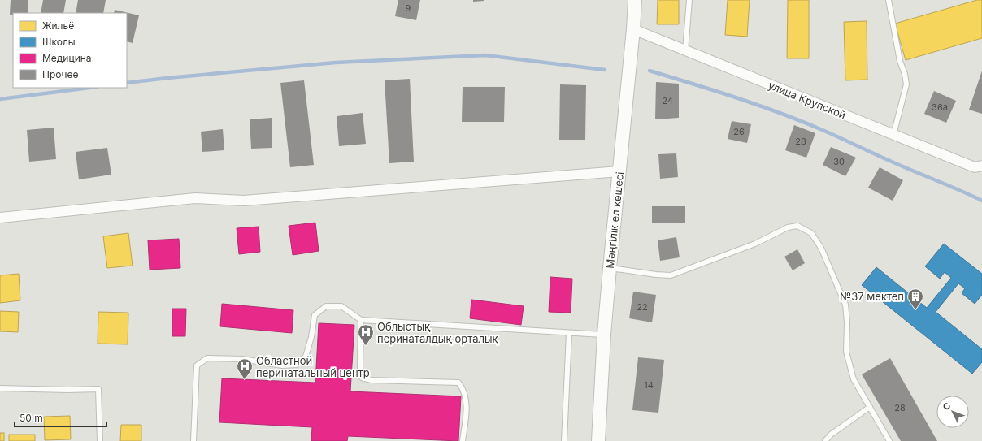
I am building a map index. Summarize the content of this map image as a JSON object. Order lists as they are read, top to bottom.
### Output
{
  "streets": {
    "street": ["улица Крупской", "Мәңгілік ел көшесі"]
  },
  "crossings": [
    ["улица Крупской", "Мәңгілік ел көшесі"]
  ],
  "places": {
    "building": ["№37 мектеп"],
    "hospital": ["Облыстық перинаталдық орталық", "Областной перинатальный центр"]
  },
  "house_numbers": [
    "9",
    "24",
    "36а",
    "26",
    "28",
    "30",
    "22",
    "14",
    "28"
  ],
  "legend": [
    "Жильё",
    "Школы",
    "Медицина",
    "Прочее"
  ],
  "scale_bar": "50 m",
  "north": "top left"
}
